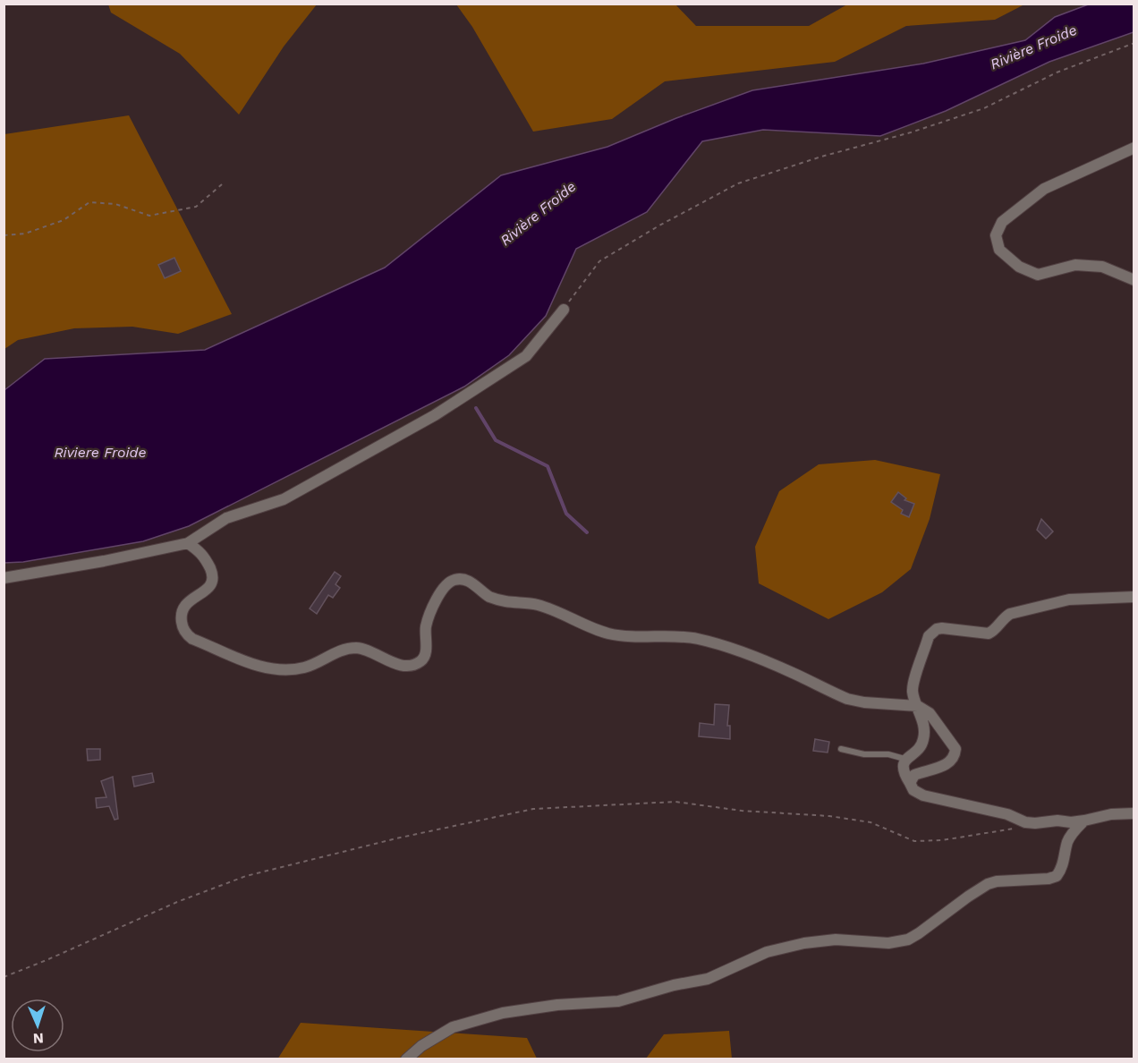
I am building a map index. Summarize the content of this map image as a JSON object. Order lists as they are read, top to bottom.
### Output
{
  "water": ["Rivière Froide", "Riviere Froide"],
  "north": "bottom"
}
